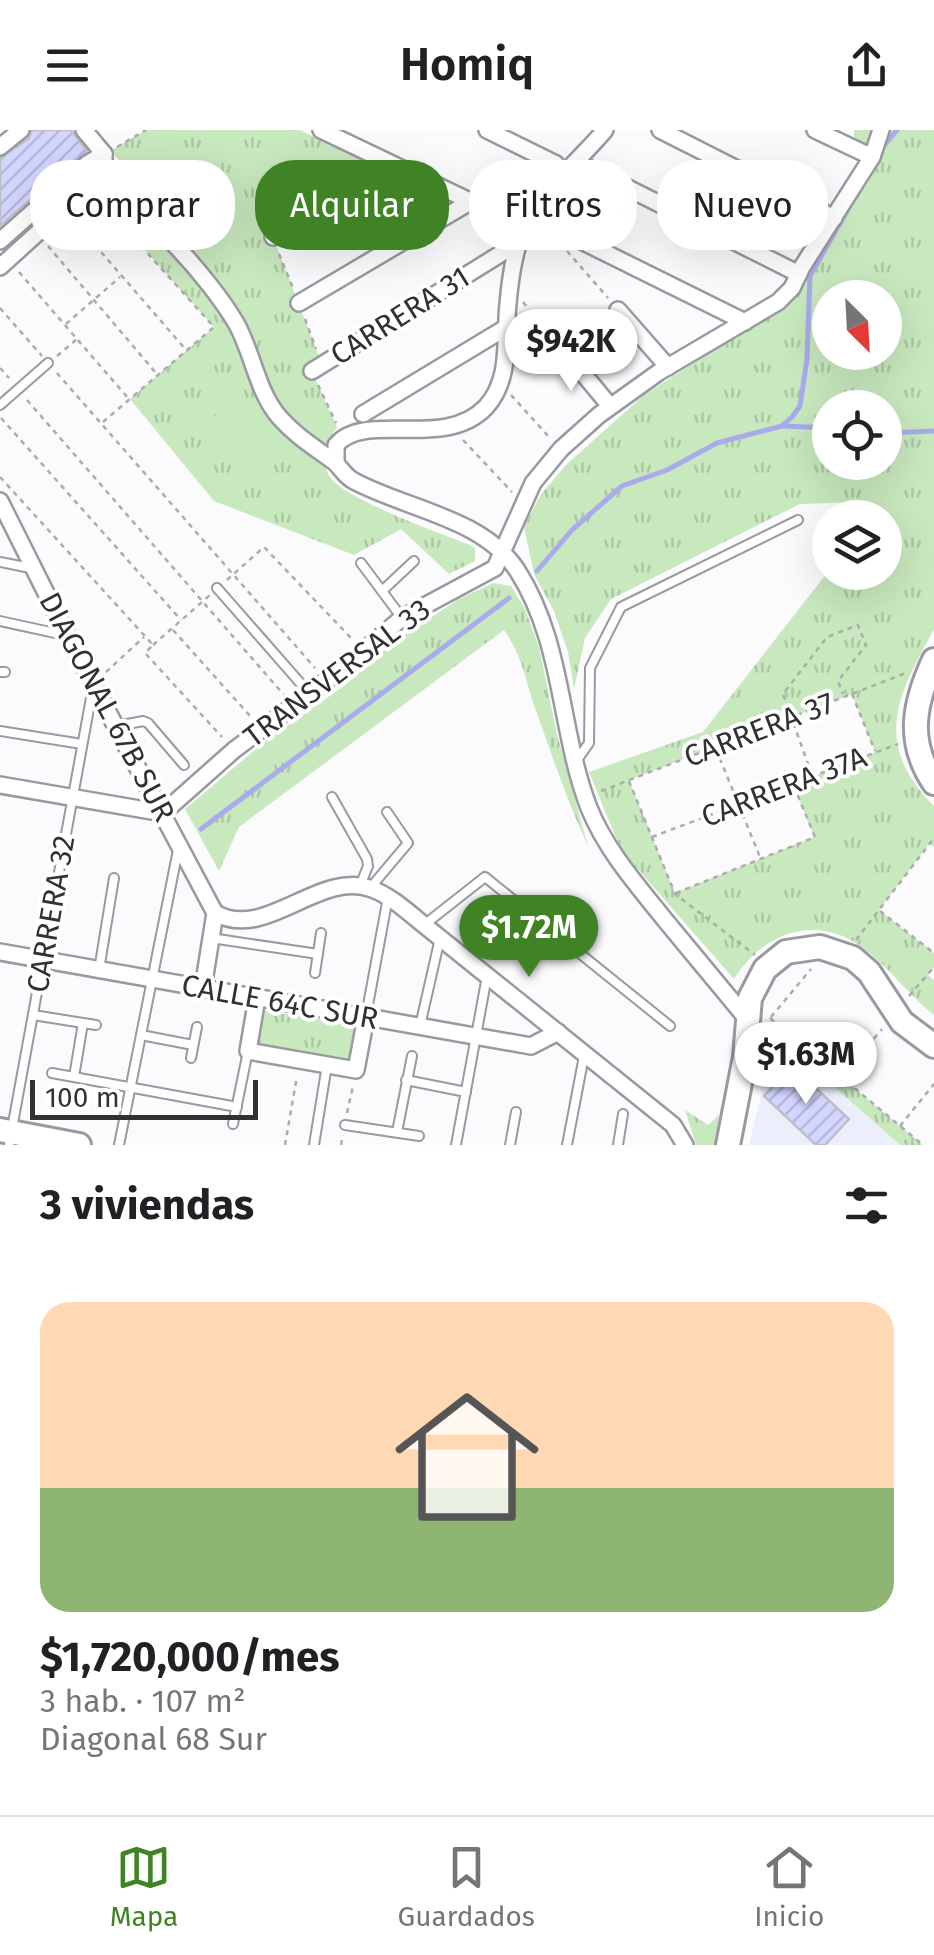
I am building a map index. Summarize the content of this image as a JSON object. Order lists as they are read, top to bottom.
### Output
{
  "streets": {
    "street": [
      "CARRERA 31",
      "TRANSVERSAL 33",
      "DIAGONAL 67B SUR",
      "CALLE 64C SUR"
    ],
    "lane": ["CARRERA 32"],
    "path": ["CARRERA 37", "CARRERA 37A"]
  },
  "crossings": [
    ["TRANSVERSAL 33", "DIAGONAL 67B SUR"],
    ["DIAGONAL 67B SUR", "CARRERA 32"],
    ["CARRERA 32", "CALLE 64C SUR"]
  ],
  "scale_bar": "100 m",
  "north": "bottom right",
  "page": {
    "header": "Homiq",
    "chip": [
      "Comprar",
      "Alquilar",
      "Filtros",
      "Nuevo"
    ],
    "price": ["$942K", "$1.72M", "$1.63M"],
    "scale": "100 m",
    "heading": "3 viviendas",
    "list": [
      {
        "name": "$1,720,000/mes",
        "note": "3 hab. · 107 m² · Diagonal 68 Sur"
      }
    ],
    "tabs": ["Mapa", "Guardados", "Inicio"]
  }
}
